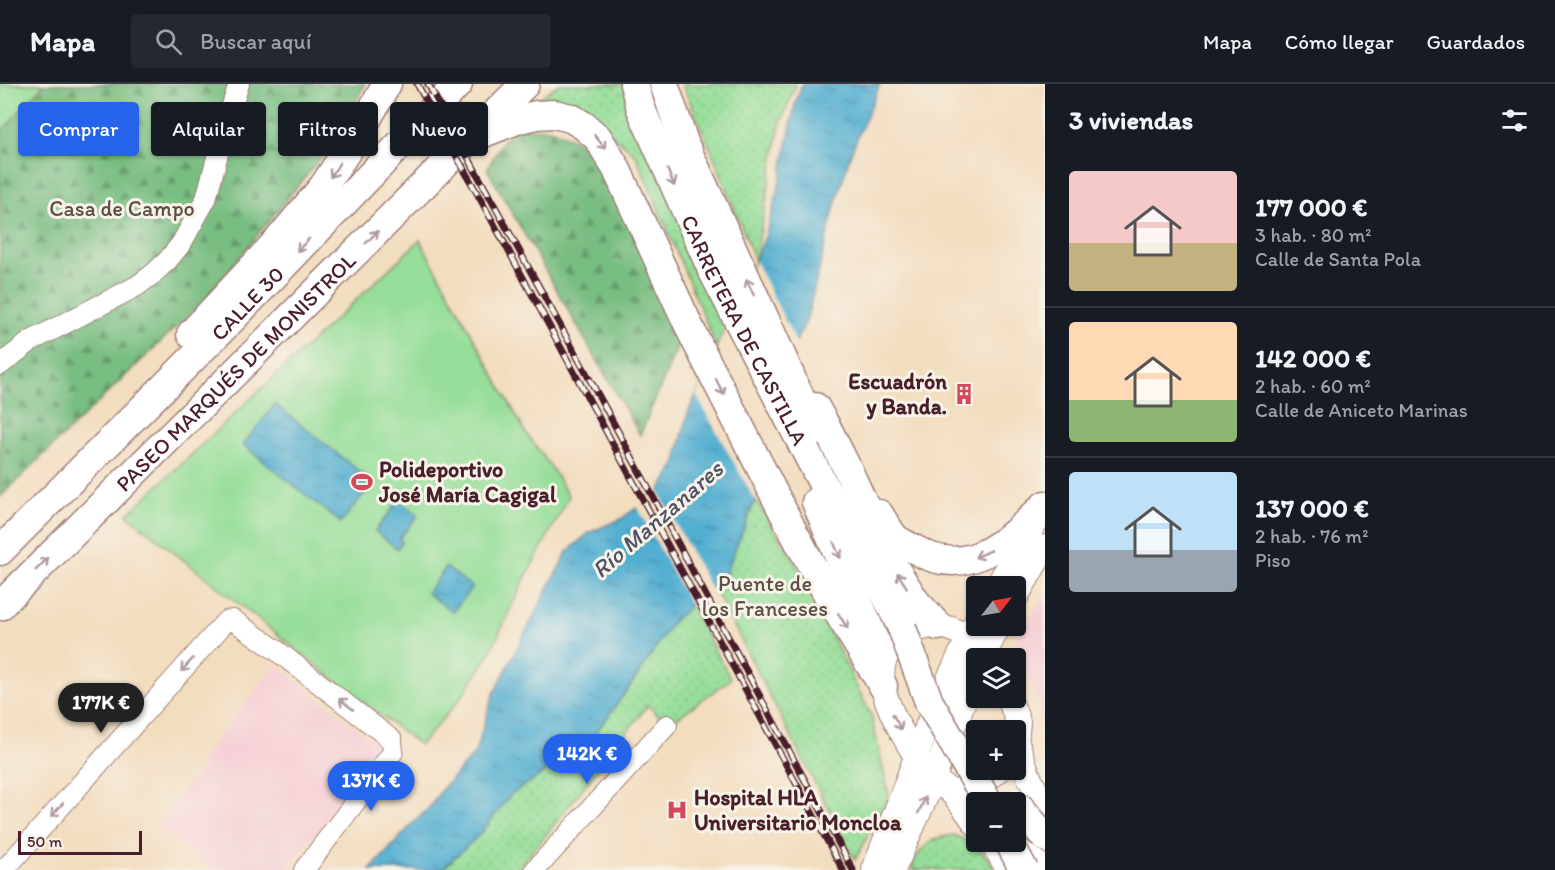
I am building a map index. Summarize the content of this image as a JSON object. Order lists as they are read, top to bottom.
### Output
{
  "streets": {
    "highway": ["CALLE 30", "CARRETERA DE CASTILLA", "PASEO MARQUÉS DE MONISTROL"]
  },
  "water": ["Río Manzanares"],
  "parks": ["Casa de Campo", "Puente de los Franceses"],
  "places": {
    "building": ["Escuadrón y Banda."],
    "sports": ["Polideportivo José María Cagigal"],
    "hospital": ["Hospital HLA Universitario Moncloa"]
  },
  "scale_bar": "50 m",
  "north": "top right",
  "page": {
    "header": "Mapa",
    "search": "Buscar aquí",
    "nav": ["Mapa", "Cómo llegar", "Guardados"],
    "heading": "3 viviendas",
    "chip": [
      "Comprar",
      "Alquilar",
      "Filtros",
      "Nuevo"
    ],
    "list": [
      {
        "name": "177 000 €",
        "note": "3 hab. · 80 m² · Calle de Santa Pola"
      },
      {
        "name": "142 000 €",
        "note": "2 hab. · 60 m² · Calle de Aniceto Marinas"
      },
      {
        "name": "137 000 €",
        "note": "2 hab. · 76 m² · Piso"
      }
    ],
    "map_buttons": ["+", "−"],
    "price": ["177K €", "142K €", "137K €"],
    "scale": "50 m"
  }
}
